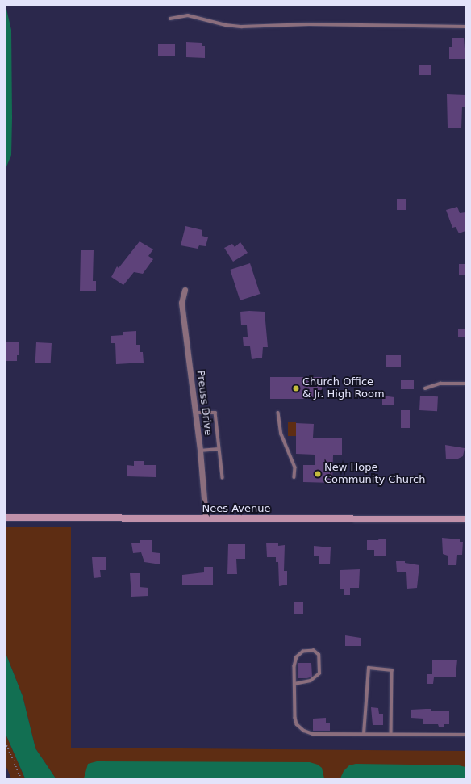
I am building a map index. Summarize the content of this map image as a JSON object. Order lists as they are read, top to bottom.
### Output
{
  "streets": {
    "main road": ["Nees Avenue"],
    "street": ["Preuss Drive"]
  },
  "crossings": [
    ["Preuss Drive", "Nees Avenue"]
  ],
  "places": ["Church Office & Jr. High Room", "New Hope Community Church"]
}
